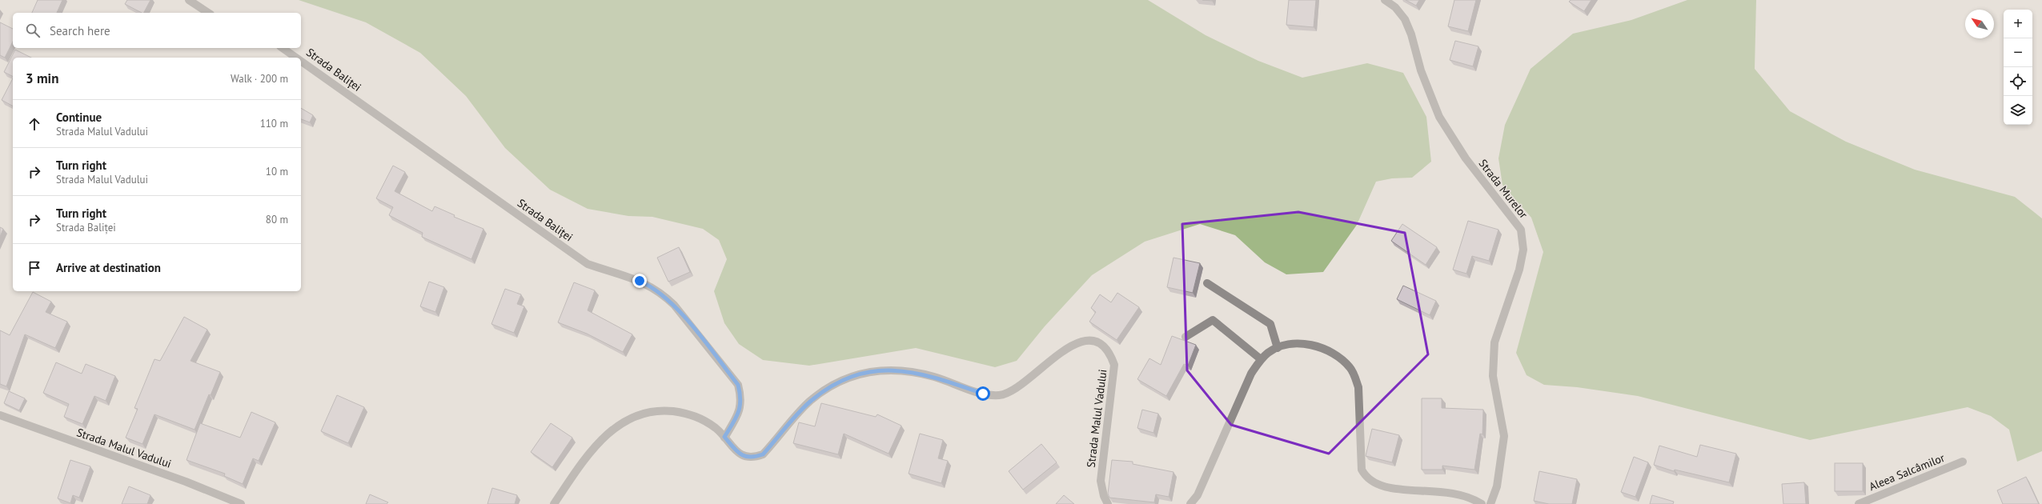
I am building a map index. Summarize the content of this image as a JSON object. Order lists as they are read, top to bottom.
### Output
{
  "streets": {
    "street": [
      "Strada Baliței",
      "Strada Murelor",
      "Strada Malul Vadului",
      "Aleea Salcâmilor"
    ]
  },
  "crossings": [
    ["Strada Baliței", "Strada Malul Vadului"]
  ],
  "north": "top left",
  "page": {
    "map_buttons": ["+", "−"],
    "search": "Search here",
    "heading": ["3 min", "Walk · 200 m"],
    "list": [
      ["Continue", "Strada Malul Vadului", "110 m"],
      ["Turn right", "Strada Malul Vadului", "10 m"],
      ["Turn right", "Strada Baliței", "80 m"],
      "Arrive at destination"
    ]
  }
}
